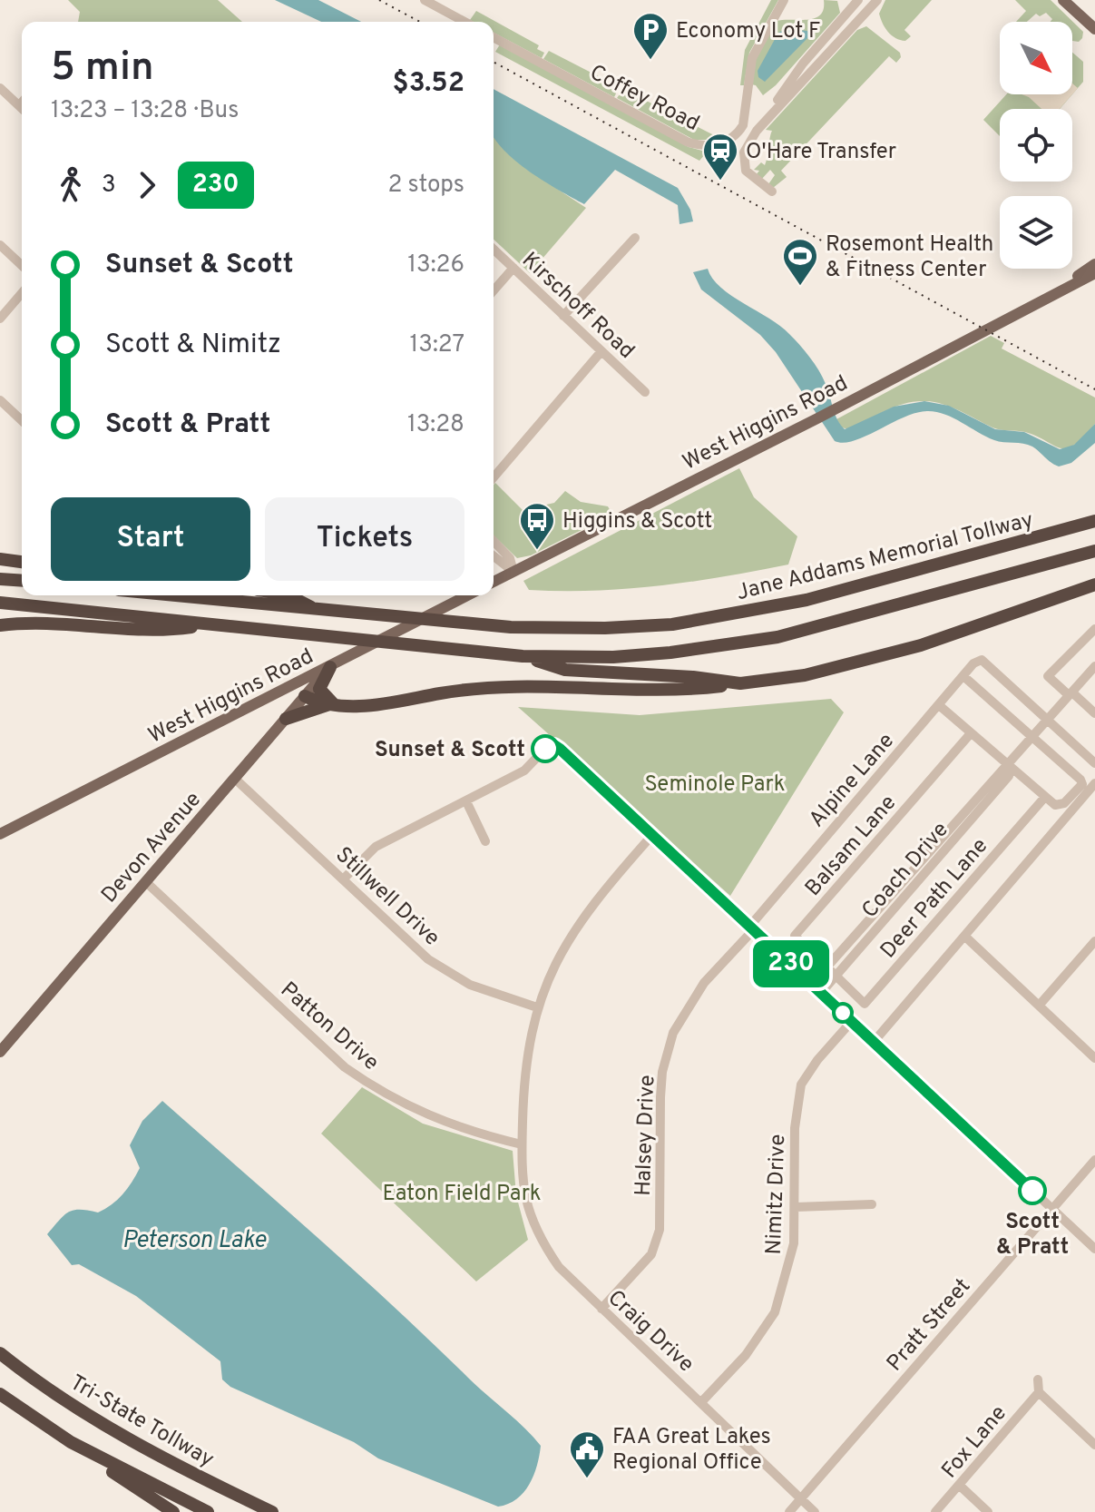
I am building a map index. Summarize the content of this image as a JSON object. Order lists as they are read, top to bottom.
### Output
{
  "streets": {
    "highway": ["Jane Addams Memorial Tollway", "Tri-State Tollway"],
    "main road": ["West Higgins Road", "Devon Avenue"],
    "street": [
      "Coffey Road",
      "Kirschoff Road",
      "Alpine Lane",
      "Balsam Lane",
      "Coach Drive",
      "Stillwell Drive",
      "Deer Path Lane",
      "Patton Drive",
      "Halsey Drive",
      "Nimitz Drive",
      "Pratt Street",
      "Craig Drive",
      "Fox Lane"
    ]
  },
  "crossings": [
    ["West Higgins Road", "Devon Avenue"],
    ["Alpine Lane", "Coach Drive"],
    ["Alpine Lane", "Halsey Drive"],
    ["Balsam Lane", "Coach Drive"],
    ["Balsam Lane", "Deer Path Lane"],
    ["Devon Avenue", "Stillwell Drive"],
    ["Devon Avenue", "Patton Drive"],
    ["Coach Drive", "Deer Path Lane"],
    ["Stillwell Drive", "Craig Drive"],
    ["Patton Drive", "Craig Drive"],
    ["Halsey Drive", "Craig Drive"],
    ["Nimitz Drive", "Craig Drive"],
    ["Pratt Street", "Craig Drive"]
  ],
  "water": ["Peterson Lake"],
  "parks": ["Seminole Park", "Eaton Field Park"],
  "places": {
    "parking": ["Economy Lot F"],
    "station": ["O'Hare Transfer"],
    "sports": ["Rosemont Health & Fitness Center"],
    "bus stop": ["Higgins & Scott"],
    "other": ["Sunset & Scott", "Scott & Pratt"],
    "public building": ["FAA Great Lakes Regional Office"]
  },
  "lines": ["bus line 230"],
  "north": "bottom right",
  "page": {
    "on_map": "230",
    "heading": ["5 min", "13:23 – 13:28 · Bus", "$3.52"],
    "legs": ["3", "230", "2 stops"],
    "list": [
      {
        "name": "Sunset & Scott",
        "value": "13:26"
      },
      {
        "name": "Scott & Nimitz",
        "value": "13:27"
      },
      {
        "name": "Scott & Pratt",
        "value": "13:28"
      }
    ],
    "buttons": ["Start", "Tickets"]
  }
}
